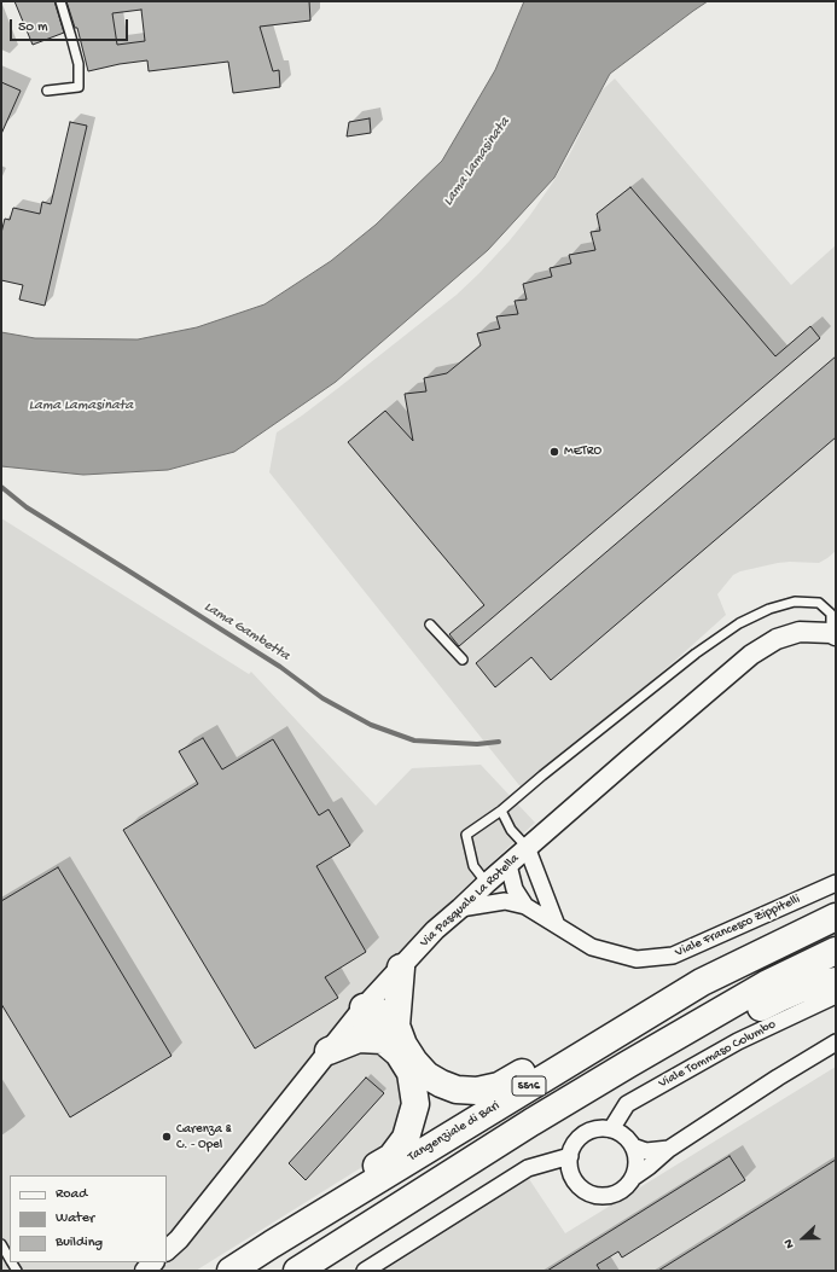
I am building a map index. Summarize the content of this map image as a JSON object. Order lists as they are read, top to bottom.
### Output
{
  "streets": {
    "highway": ["SS16", "Tangenziale di Bari"],
    "street": ["Via Pasquale La Rotella", "Viale Francesco Zippitelli", "Viale Tommaso Columbo"]
  },
  "water": ["Lama Lamasinata", "Lama Gambetta"],
  "places": ["METRO", "Carenza & C. - Opel"],
  "legend": ["Road", "Water", "Building"],
  "scale_bar": "50 m",
  "north": "left"
}
